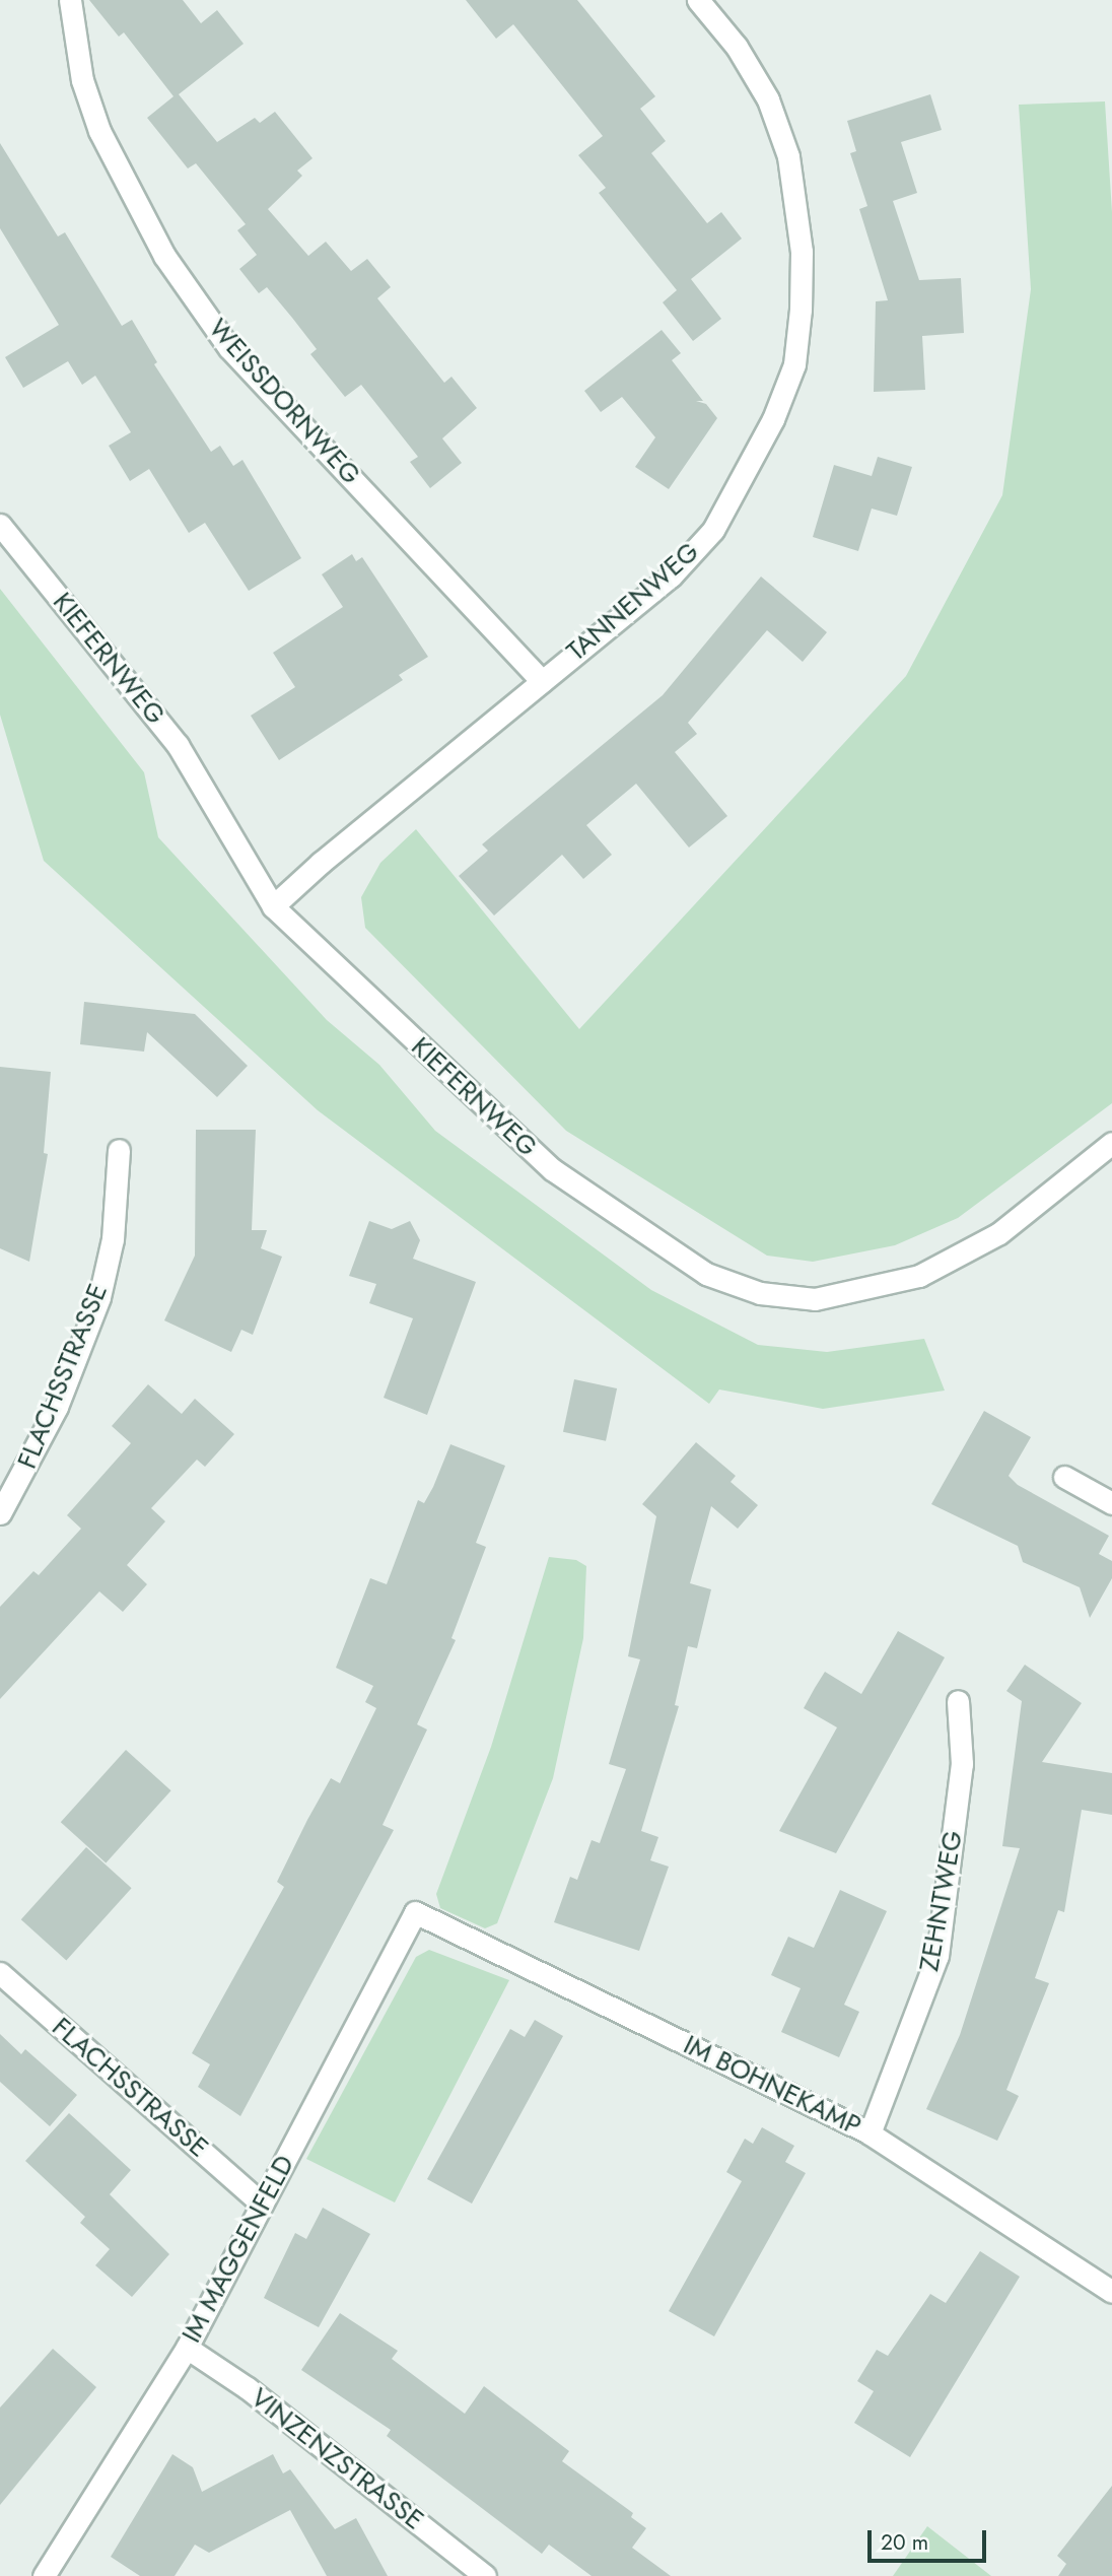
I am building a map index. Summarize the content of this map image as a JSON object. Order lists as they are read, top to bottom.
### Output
{
  "streets": {
    "street": [
      "WEISSDORNWEG",
      "TANNENWEG",
      "KIEFERNWEG",
      "FLACHSSTRASSE",
      "ZEHNTWEG",
      "IM BOHNEKAMP",
      "IM MAGGENFELD",
      "VINZENZSTRASSE"
    ]
  },
  "crossings": [
    ["WEISSDORNWEG", "TANNENWEG"],
    ["TANNENWEG", "KIEFERNWEG"],
    ["FLACHSSTRASSE", "IM MAGGENFELD"],
    ["ZEHNTWEG", "IM BOHNEKAMP"],
    ["IM BOHNEKAMP", "IM MAGGENFELD"],
    ["IM MAGGENFELD", "VINZENZSTRASSE"]
  ],
  "scale_bar": "20 m"
}
